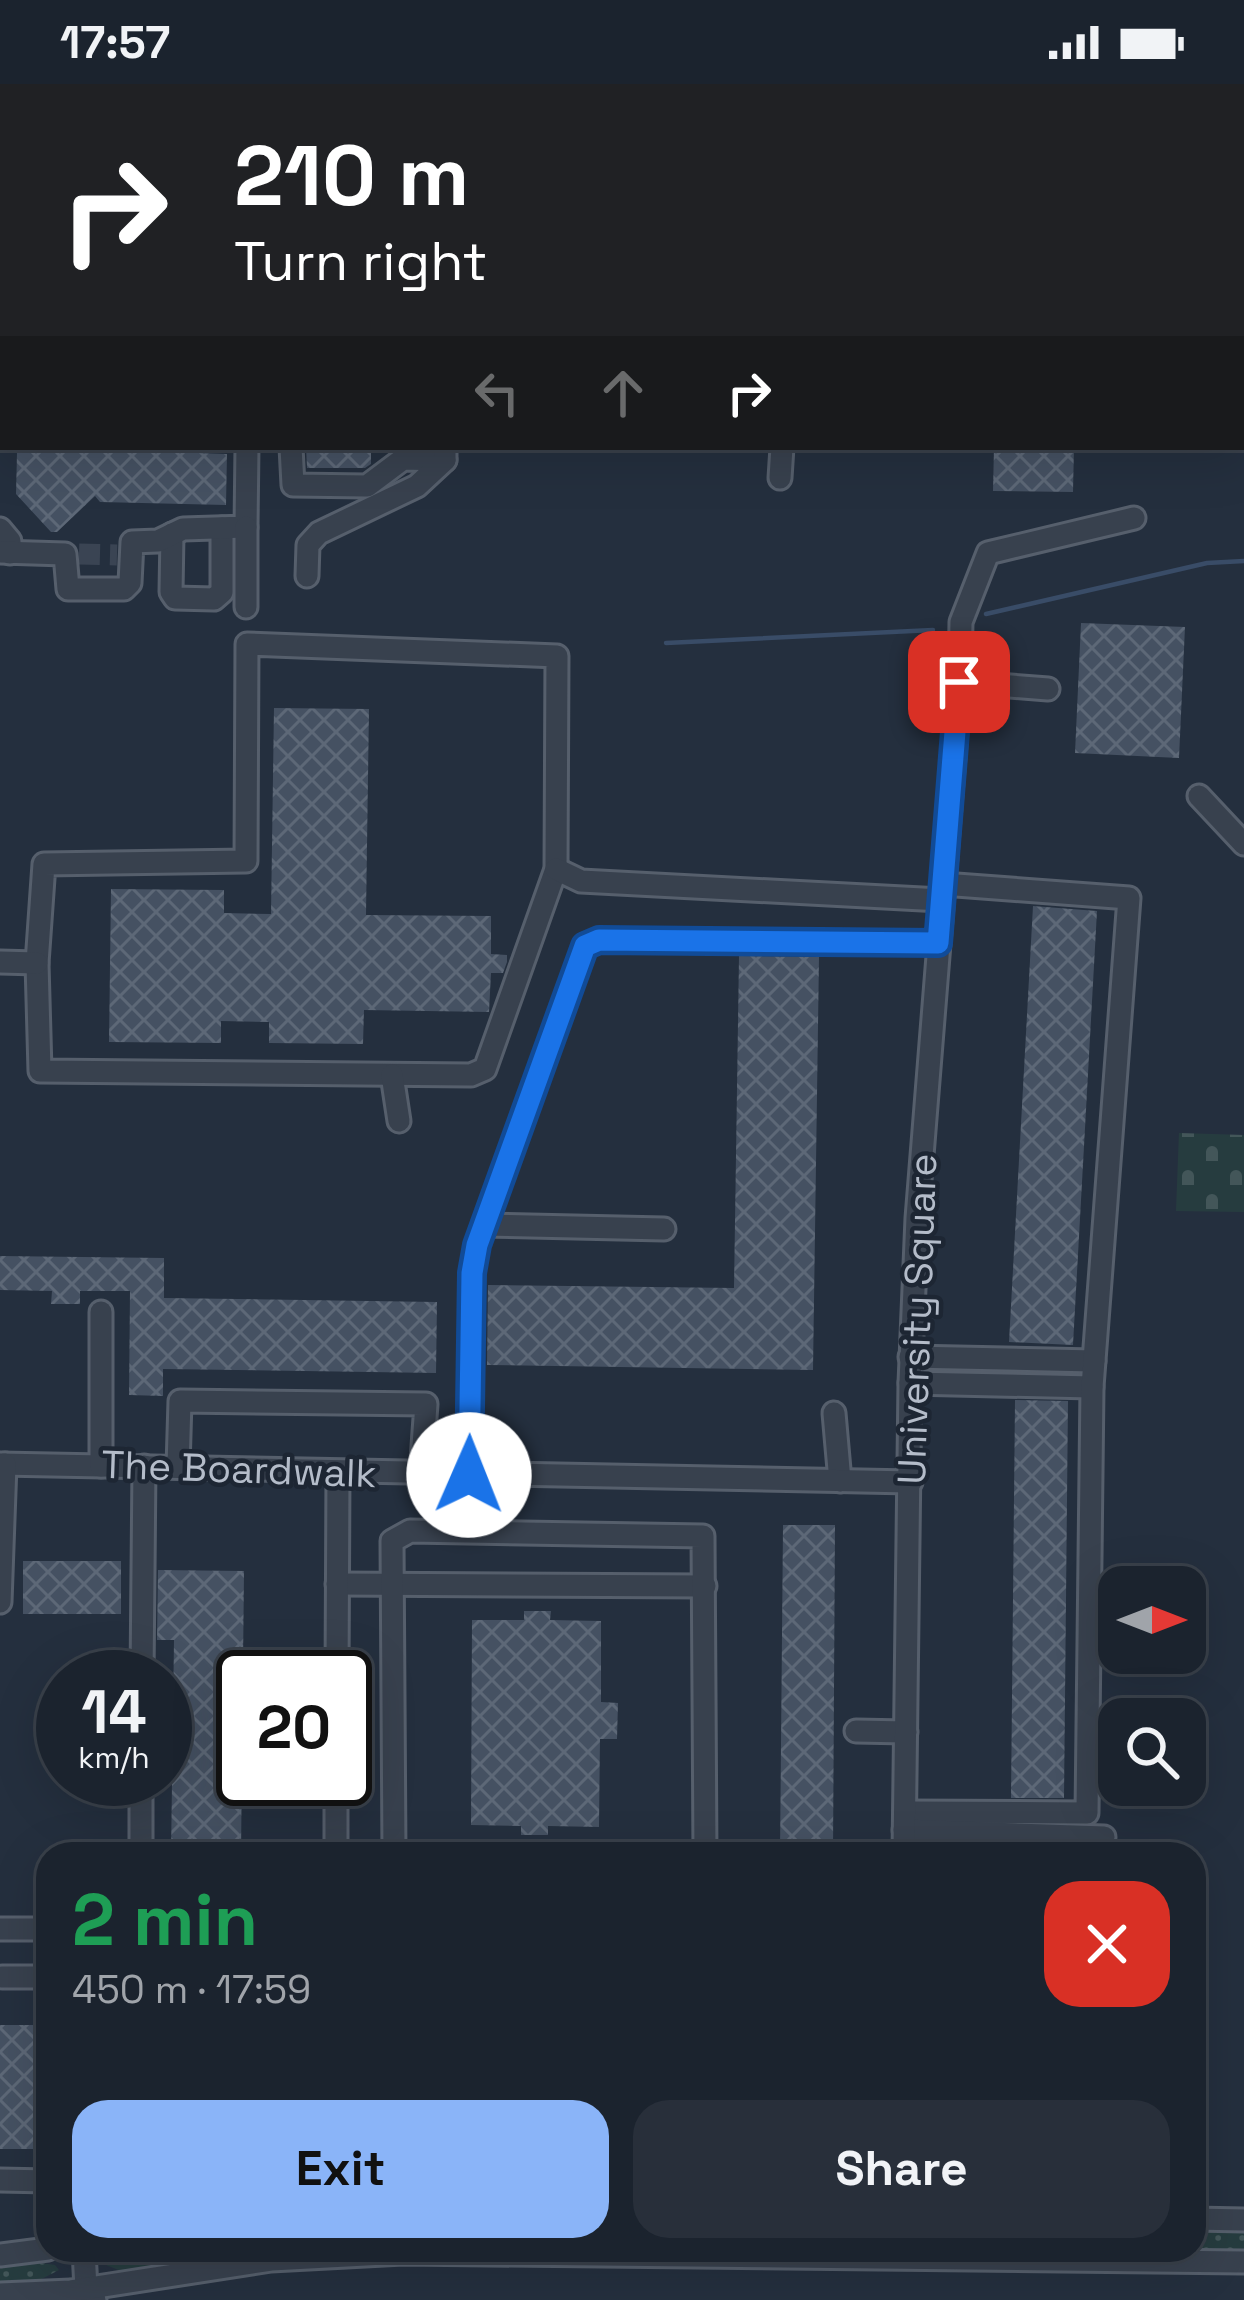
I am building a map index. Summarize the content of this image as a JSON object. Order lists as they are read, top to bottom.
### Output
{
  "streets": {
    "street": ["University Square", "The Boardwalk"]
  },
  "crossings": [
    ["University Square", "The Boardwalk"]
  ],
  "north": "right",
  "page": {
    "status": "17:57",
    "turn": ["210 m", "Turn right"],
    "speed": "14 km/h",
    "limit": "20",
    "heading": ["2 min", "450 m · 17:59"],
    "buttons": ["Exit", "Share"]
  }
}
